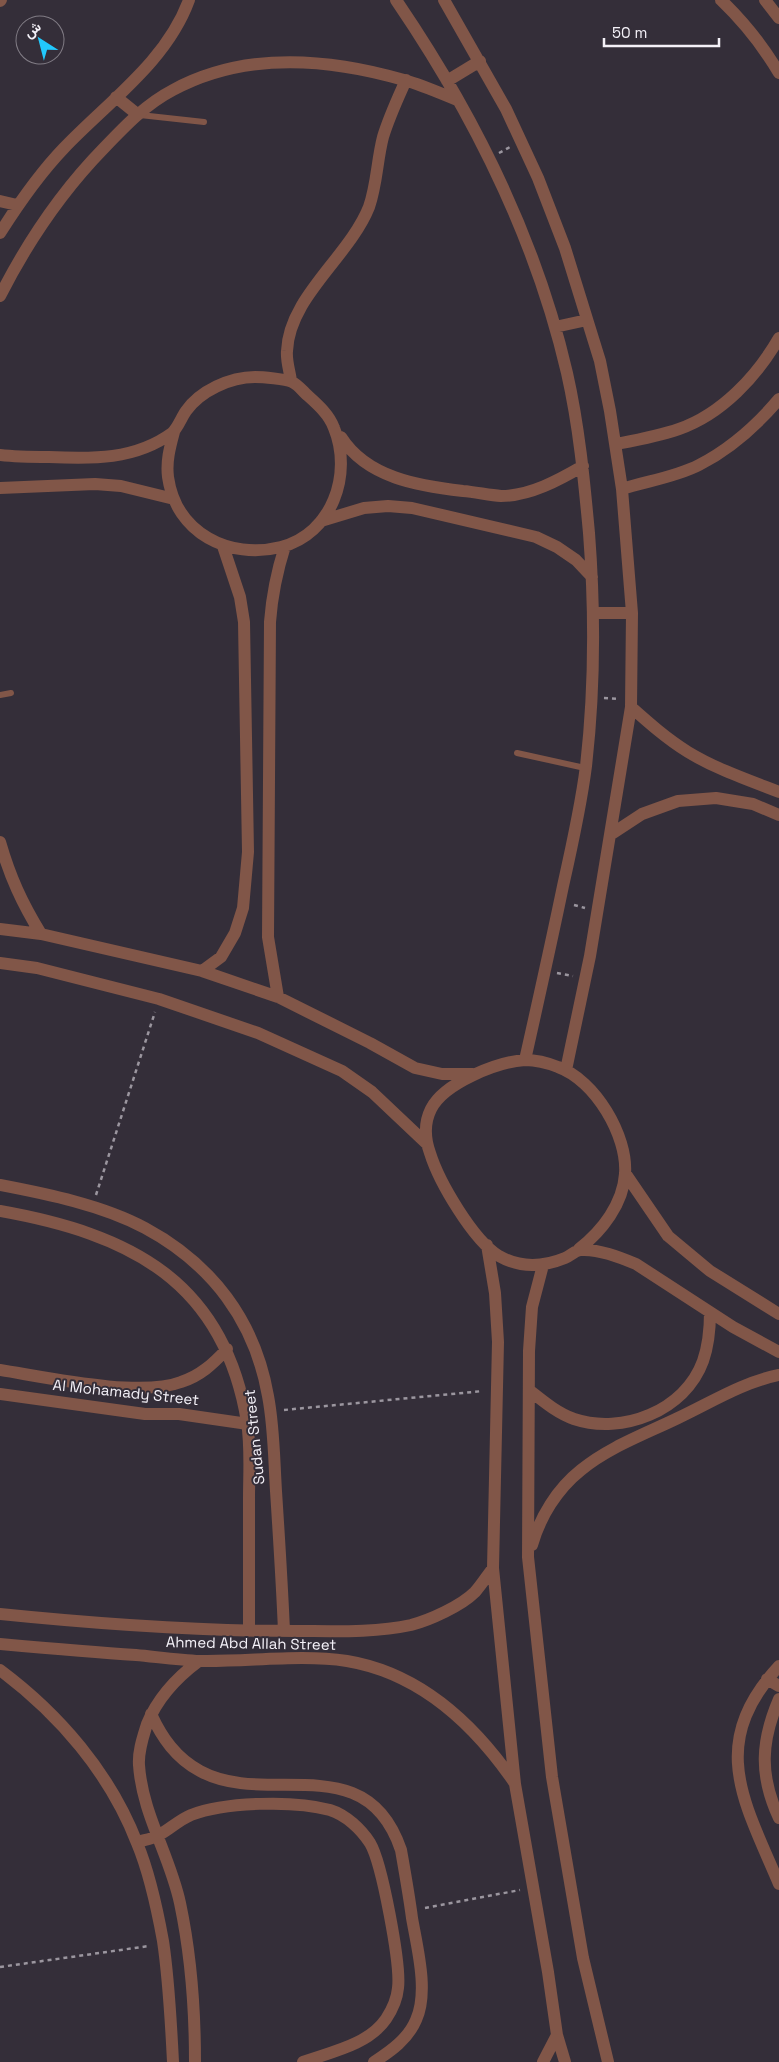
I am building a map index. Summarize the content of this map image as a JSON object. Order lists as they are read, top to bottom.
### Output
{
  "streets": {
    "street": ["Al Mohamady Street", "Sudan Street", "Ahmed Abd Allah Street"]
  },
  "crossings": [
    ["Al Mohamady Street", "Sudan Street"],
    ["Sudan Street", "Ahmed Abd Allah Street"]
  ],
  "scale_bar": "50 m",
  "north": "top left"
}
